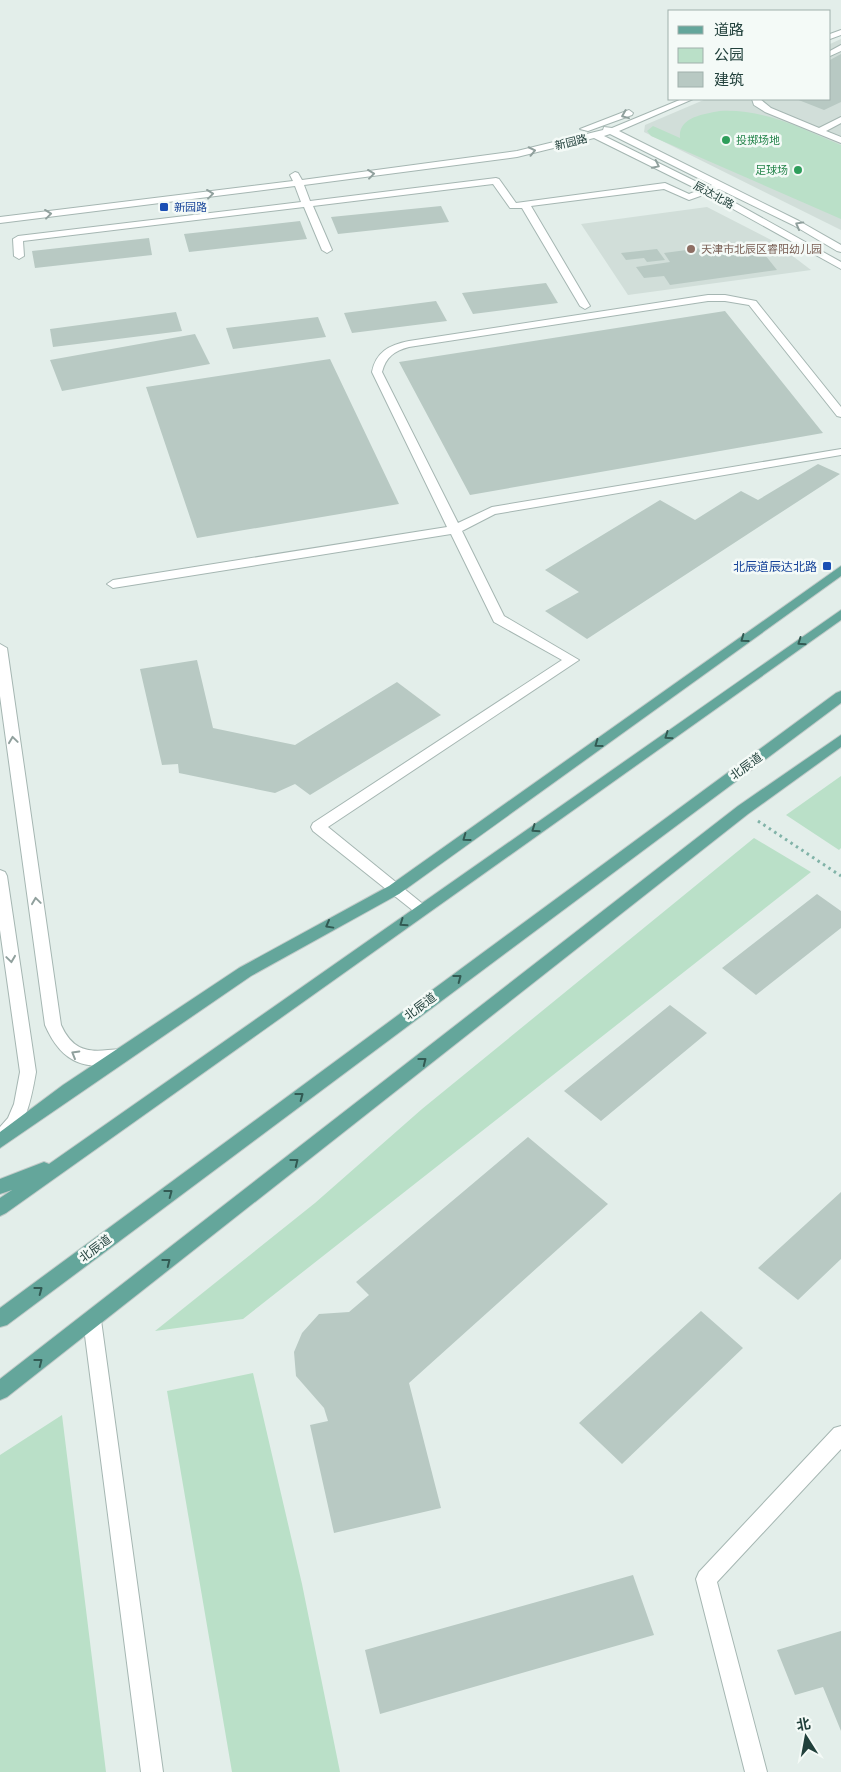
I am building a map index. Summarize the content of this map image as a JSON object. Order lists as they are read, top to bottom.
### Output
{
  "streets": {
    "main road": ["北辰道"],
    "street": ["新园路", "辰达北路"]
  },
  "crossings": [
    ["新园路", "辰达北路"]
  ],
  "places": {
    "other": ["投掷场地", "足球场", "天津市北辰区睿阳幼儿园"],
    "transit": ["新园路", "北辰道辰达北路"]
  },
  "legend": ["道路", "公园", "建筑"],
  "north": "top"
}
